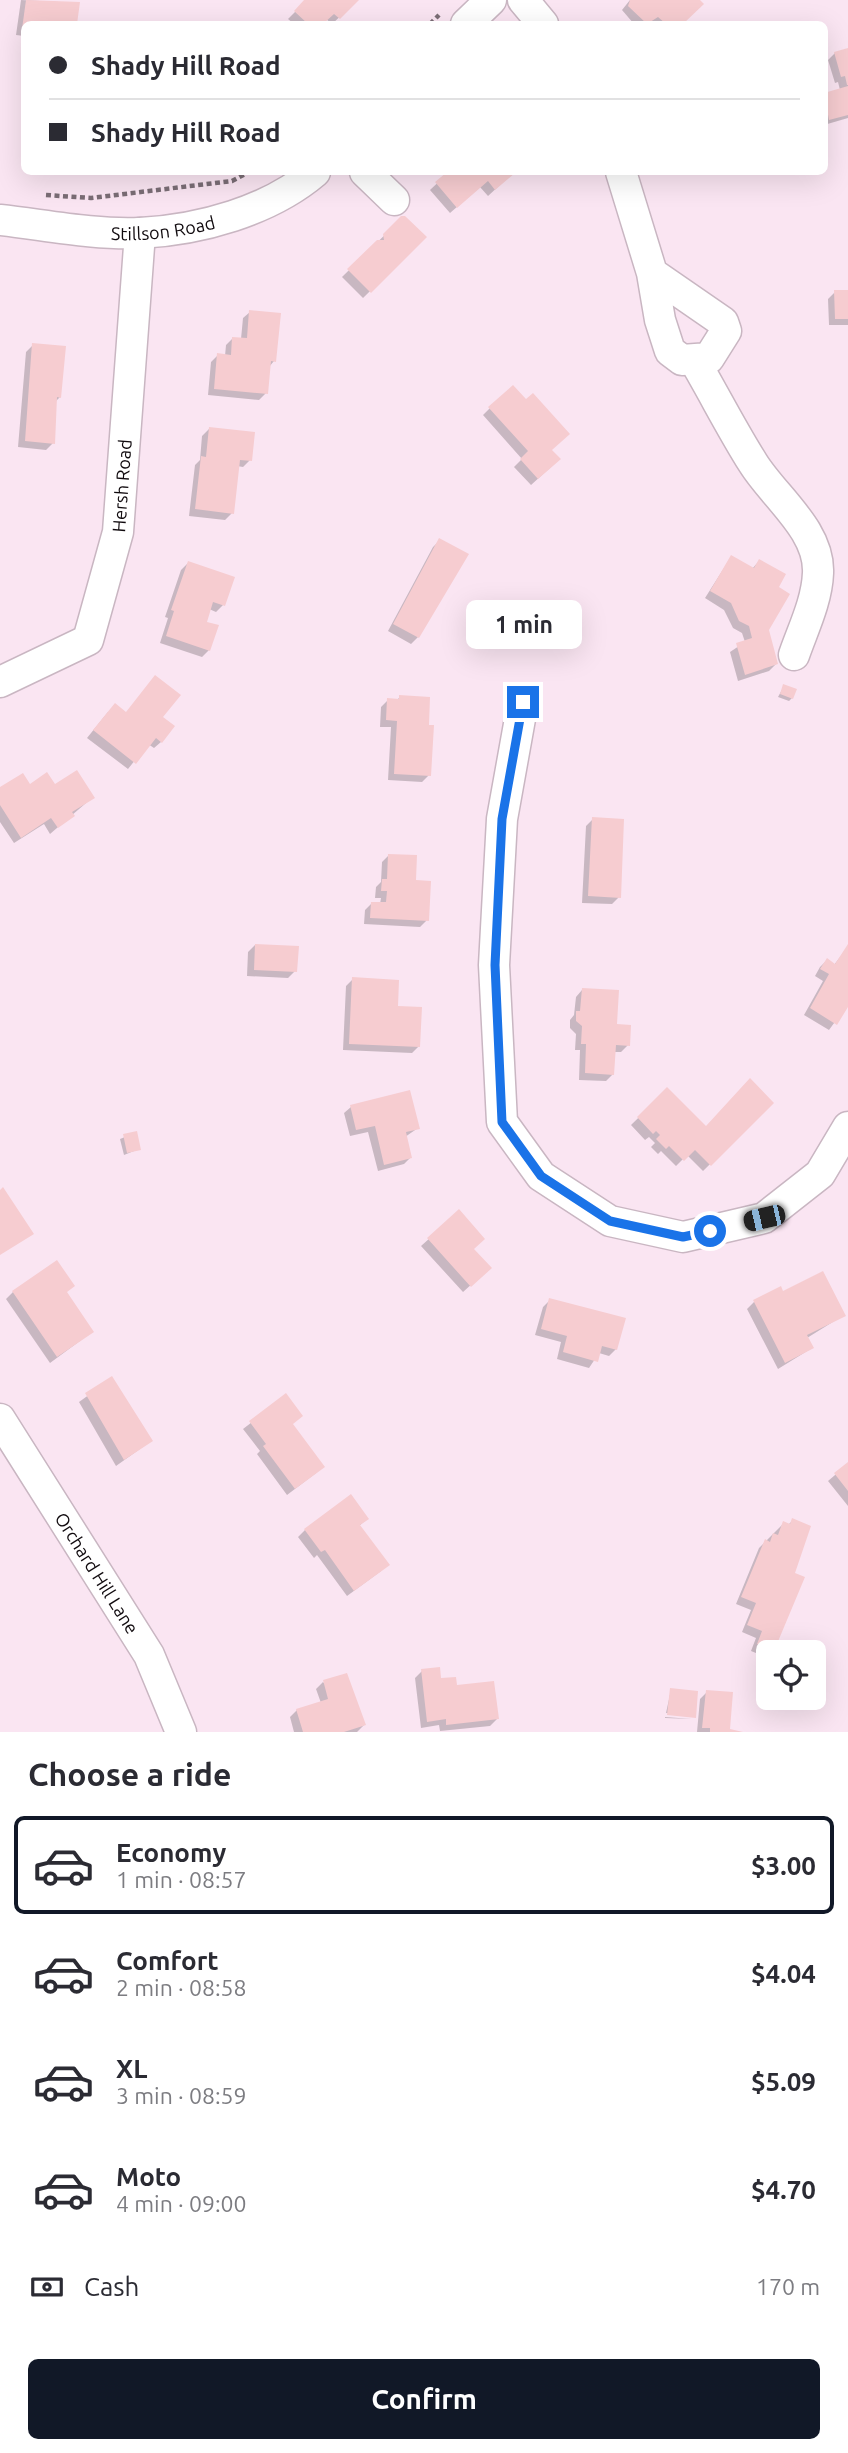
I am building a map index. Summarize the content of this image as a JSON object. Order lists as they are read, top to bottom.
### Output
{
  "streets": {
    "street": ["Stillson Road", "Hersh Road", "Orchard Hill Lane"]
  },
  "crossings": [
    ["Stillson Road", "Hersh Road"]
  ],
  "page": {
    "banner": ["Shady Hill Road", "Shady Hill Road"],
    "bubble": "1 min",
    "heading": "Choose a ride",
    "list": [
      {
        "name": "Economy",
        "note": "1 min · 08:57",
        "value": "$3.00"
      },
      {
        "name": "Comfort",
        "note": "2 min · 08:58",
        "value": "$4.04"
      },
      {
        "name": "XL",
        "note": "3 min · 08:59",
        "value": "$5.09"
      },
      {
        "name": "Moto",
        "note": "4 min · 09:00",
        "value": "$4.70"
      }
    ],
    "pay": ["Cash", "170 m"],
    "buttons": "Confirm"
  }
}
